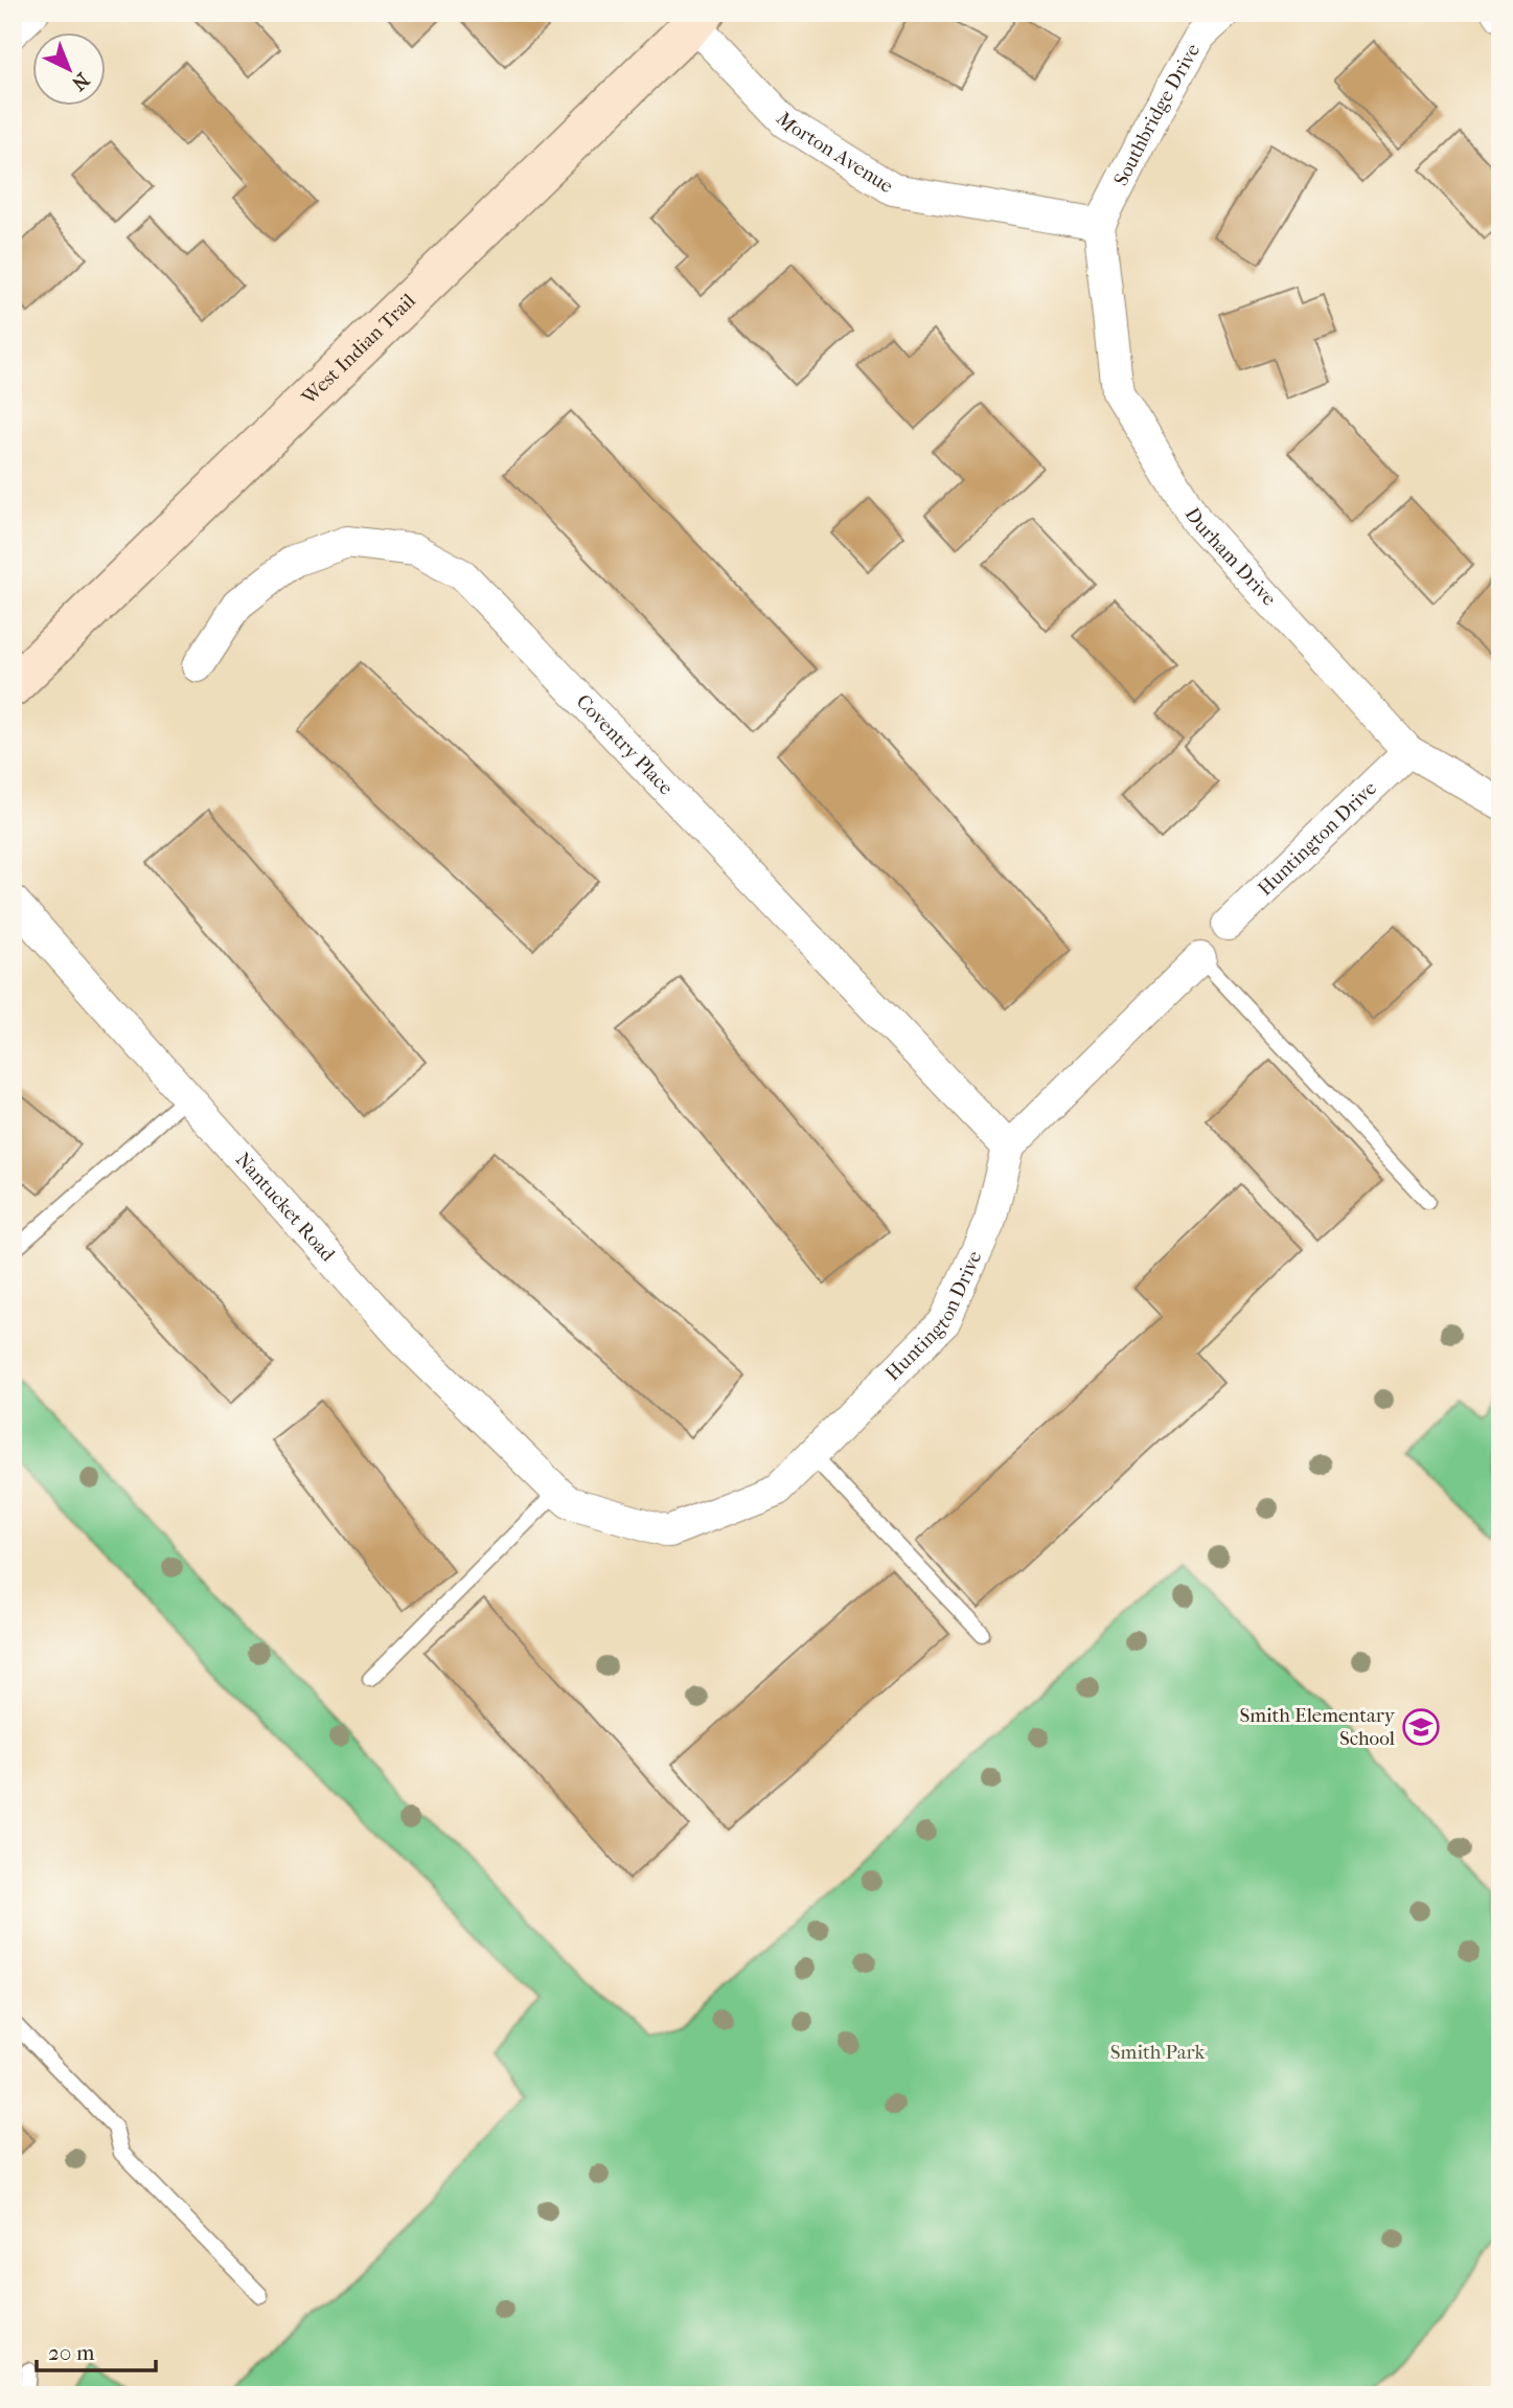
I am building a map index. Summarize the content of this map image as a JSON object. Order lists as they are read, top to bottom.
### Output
{
  "streets": {
    "main road": ["West Indian Trail"],
    "street": [
      "Southbridge Drive",
      "Morton Avenue",
      "Durham Drive",
      "Coventry Place",
      "Huntington Drive",
      "Nantucket Road"
    ]
  },
  "crossings": [
    ["Southbridge Drive", "Morton Avenue"],
    ["Southbridge Drive", "Durham Drive"],
    ["Morton Avenue", "West Indian Trail"],
    ["Morton Avenue", "Durham Drive"],
    ["Durham Drive", "Huntington Drive"],
    ["Coventry Place", "Huntington Drive"],
    ["Huntington Drive", "Nantucket Road"]
  ],
  "parks": ["Smith Park"],
  "places": {
    "school or university": ["Smith Elementary School"]
  },
  "scale_bar": "20 m",
  "north": "bottom right"
}
